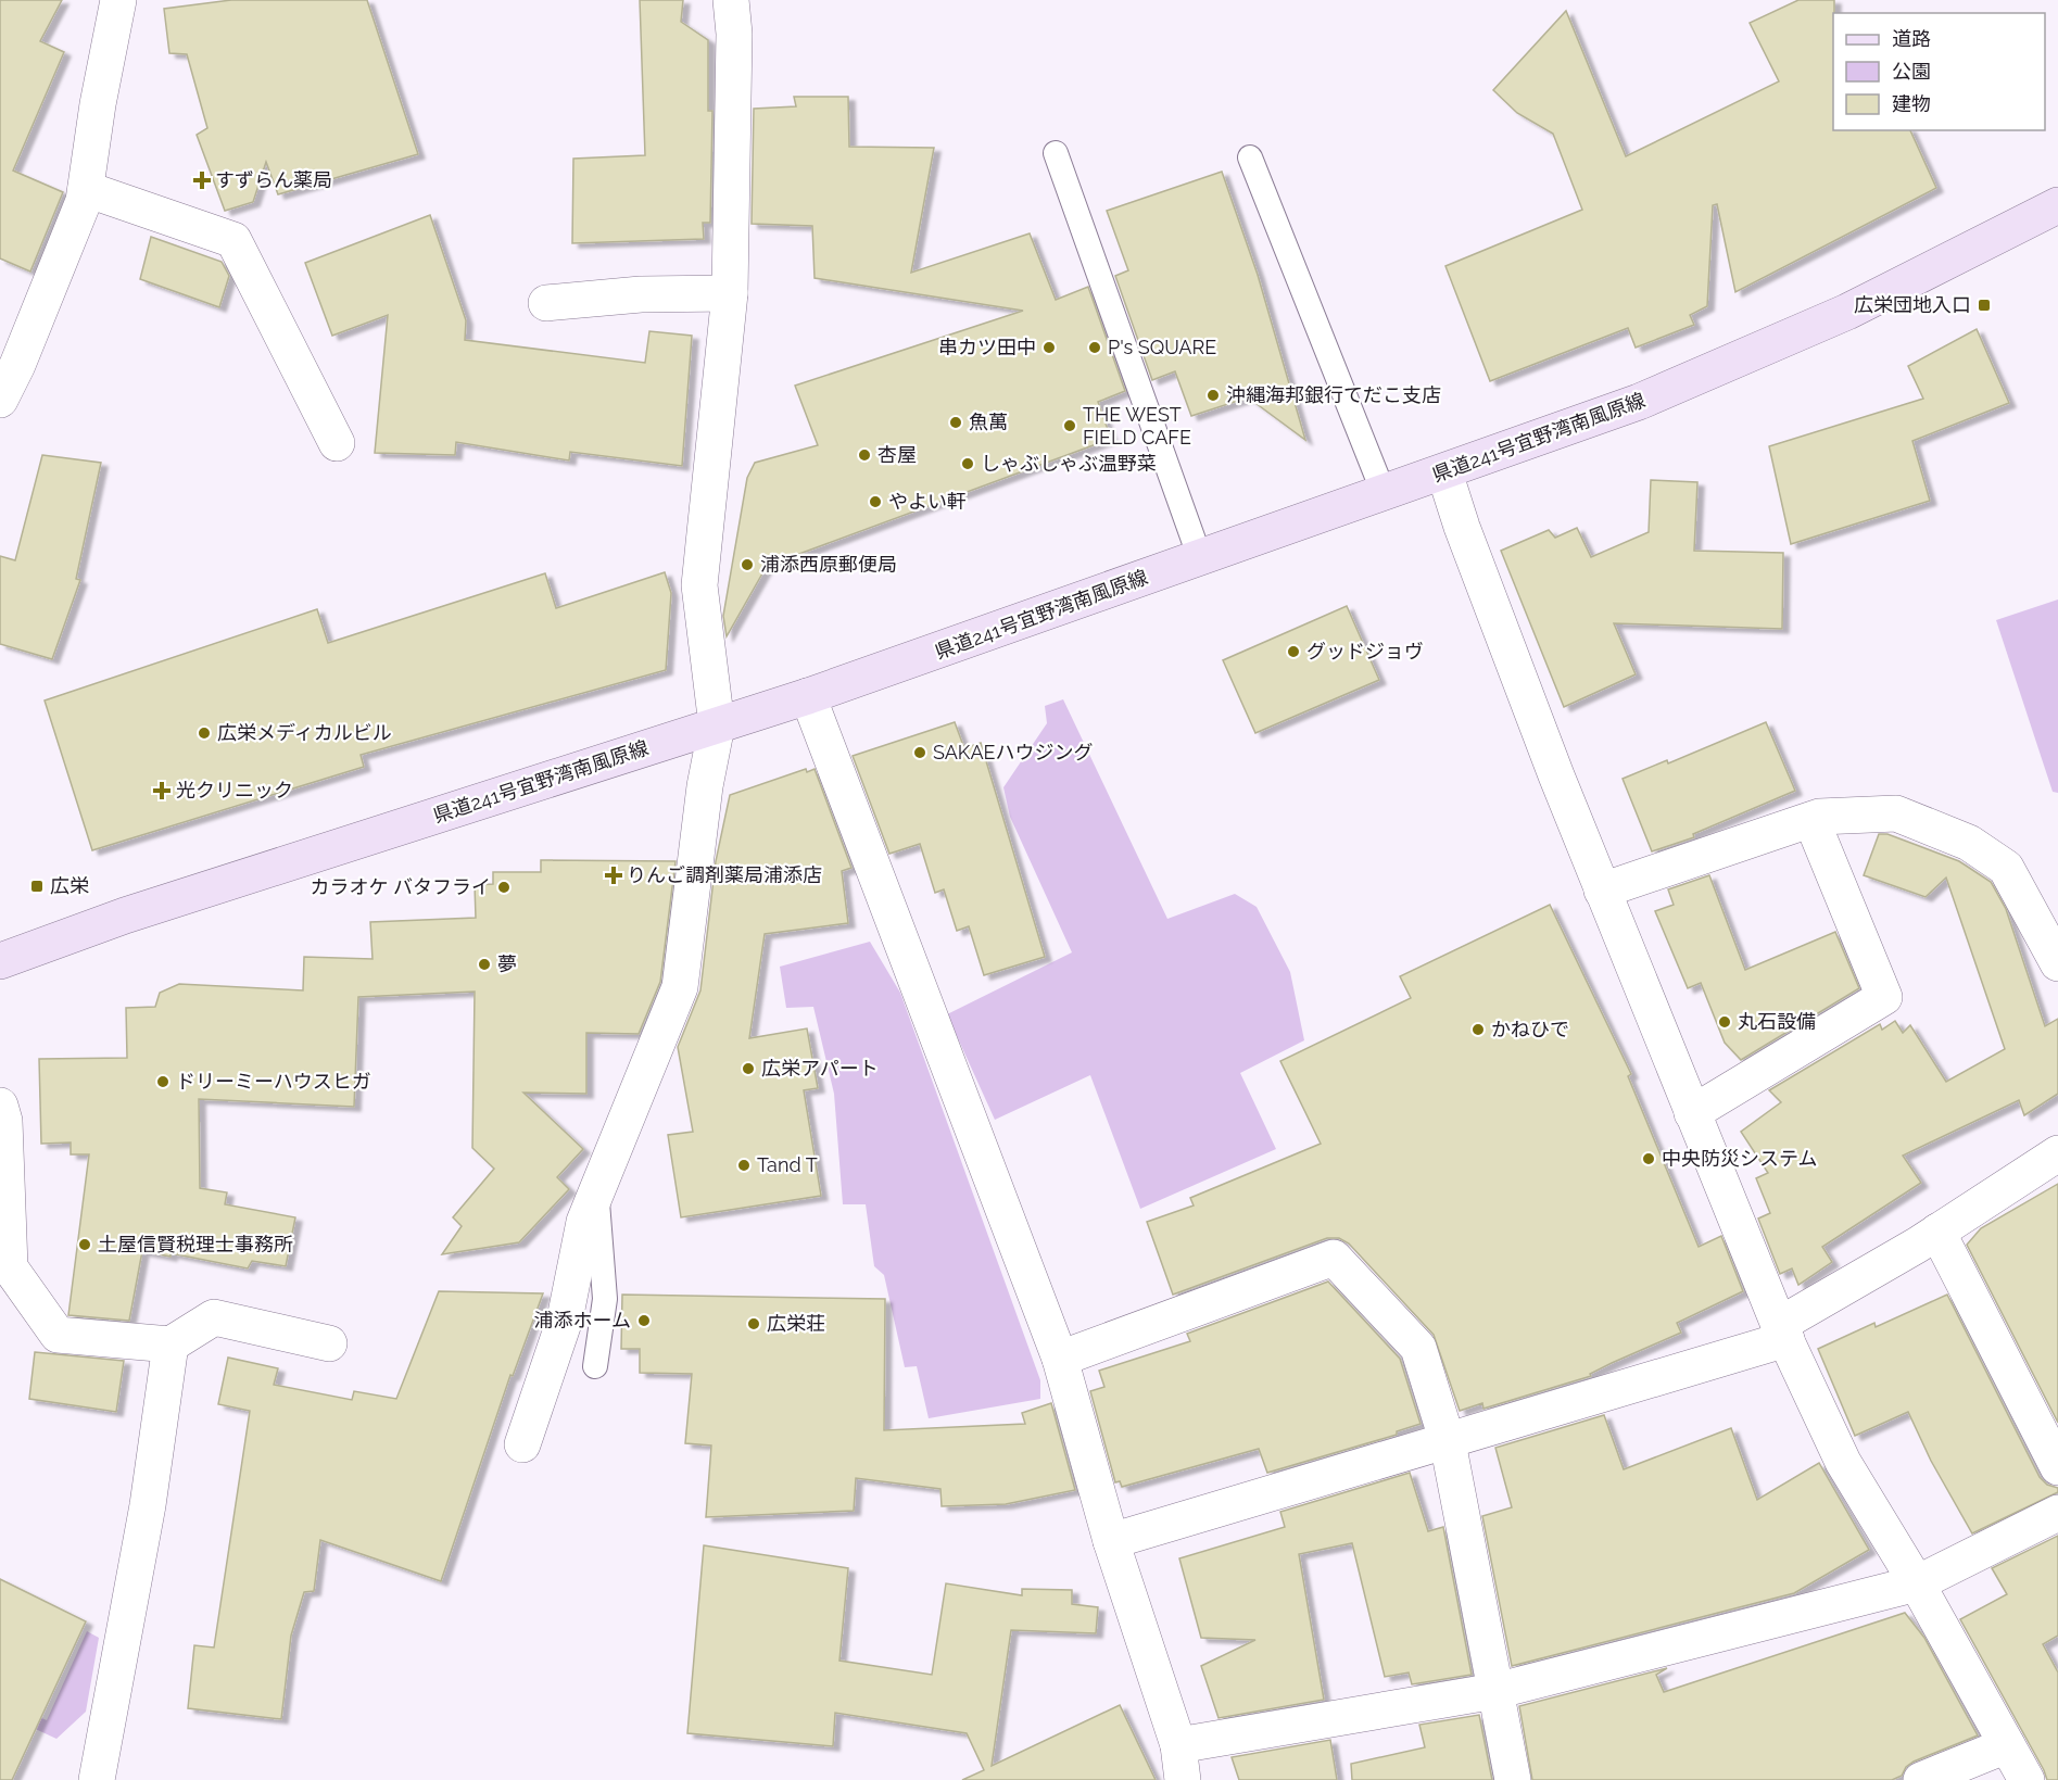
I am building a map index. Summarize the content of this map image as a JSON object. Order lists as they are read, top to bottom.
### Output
{
  "streets": {
    "main road": ["県道241号宜野湾南風原線"]
  },
  "places": {
    "health": ["すずらん薬局", "光クリニック", "りんご調剤薬局浦添店"],
    "transit": ["広栄団地入口", "広栄"],
    "other": [
      "串カツ田中",
      "P's SQUARE",
      "沖縄海邦銀行てだこ支店",
      "魚萬",
      "THE WEST FIELD CAFE",
      "杏屋",
      "しゃぶしゃぶ温野菜",
      "やよい軒",
      "浦添西原郵便局",
      "グッドジョヴ",
      "広栄メディカルビル",
      "SAKAEハウジング",
      "カラオケ バタフライ",
      "夢",
      "丸石設備",
      "かねひで",
      "広栄アパート",
      "ドリーミーハウスヒガ",
      "中央防災システム",
      "Tand T",
      "土屋信賢税理士事務所",
      "浦添ホーム",
      "広栄荘"
    ]
  },
  "legend": ["道路", "公園", "建物"]
}
